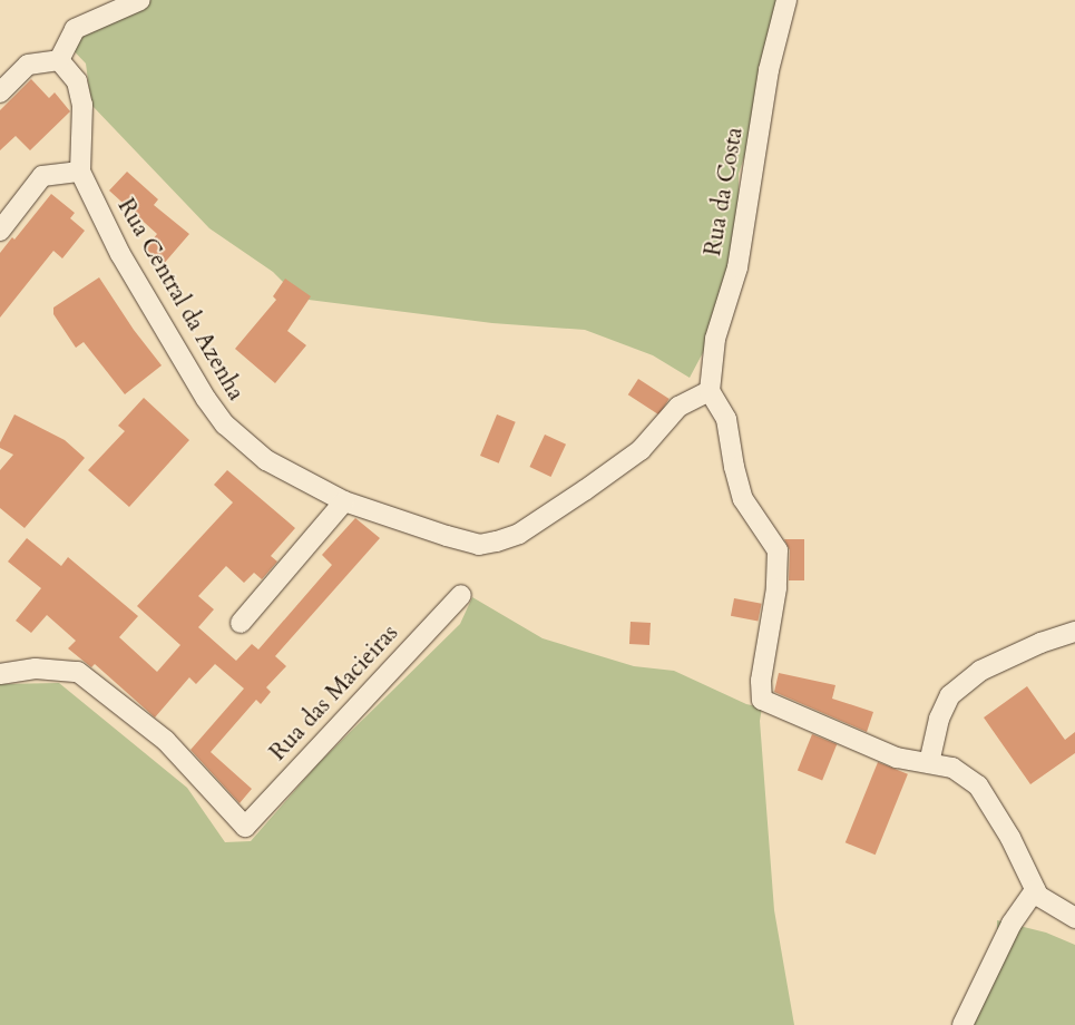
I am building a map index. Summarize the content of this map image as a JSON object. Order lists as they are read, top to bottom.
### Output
{
  "streets": {
    "street": ["Rua da Costa", "Rua Central da Azenha", "Rua das Macieiras"]
  },
  "crossings": [
    ["Rua da Costa", "Rua Central da Azenha"]
  ]
}
